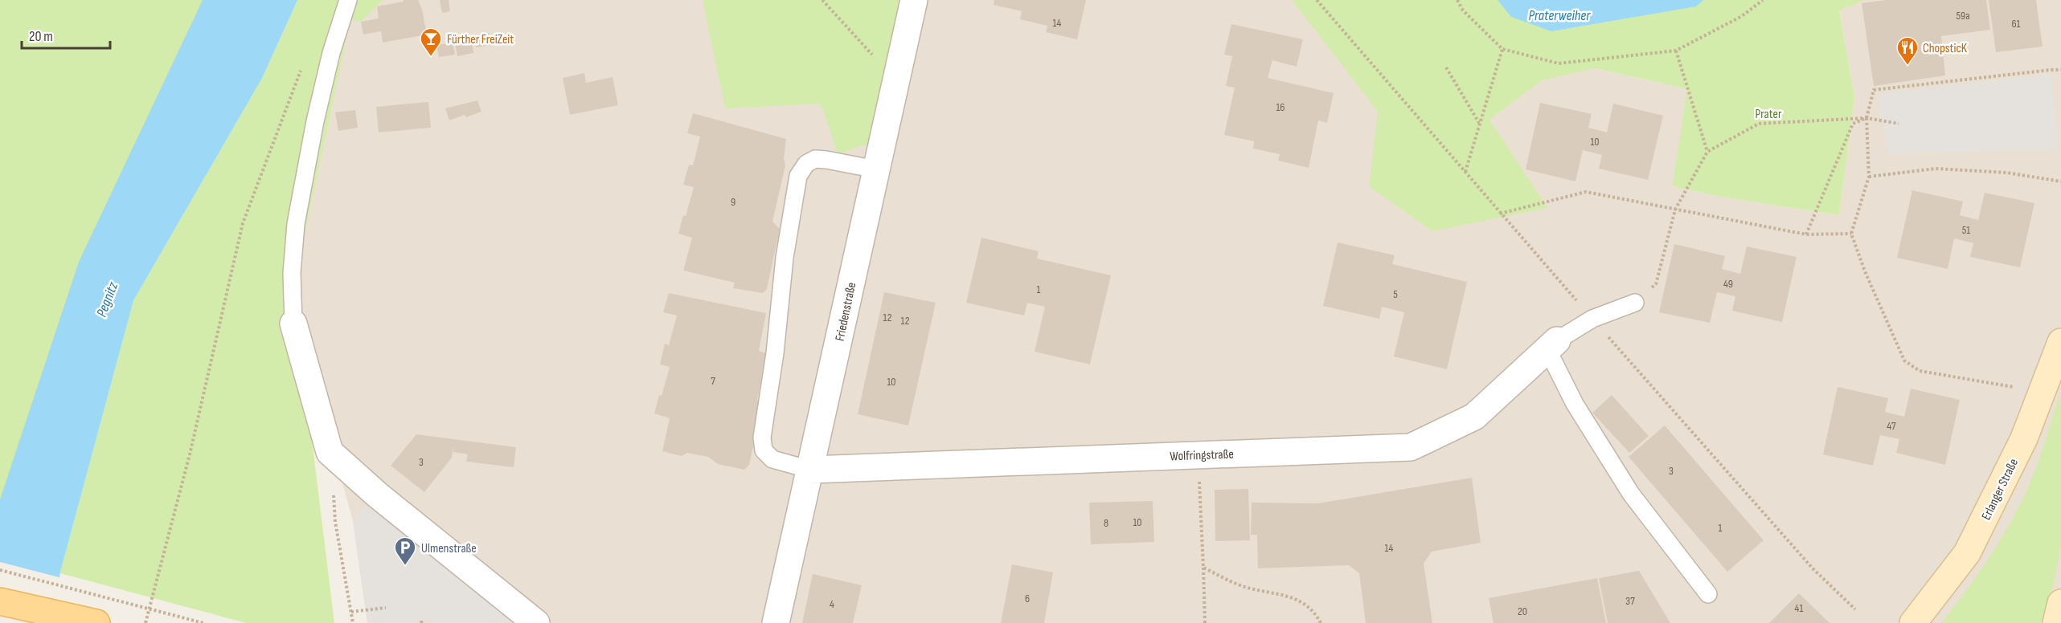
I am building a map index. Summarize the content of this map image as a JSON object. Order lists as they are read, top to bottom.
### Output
{
  "streets": {
    "main road": ["Erlanger Straße"],
    "street": ["Friedenstraße", "Wolfringstraße"]
  },
  "crossings": [
    ["Friedenstraße", "Wolfringstraße"]
  ],
  "water": ["Praterweiher", "Pegnitz"],
  "parks": ["Prater"],
  "places": {
    "bar": ["Fürther FreiZeit"],
    "restaurant": ["ChopsticK"],
    "parking": ["Ulmenstraße"]
  },
  "house_numbers": [
    "59a",
    "14",
    "61",
    "16",
    "10",
    "9",
    "51",
    "49",
    "1",
    "5",
    "12",
    "12",
    "7",
    "10",
    "47",
    "3",
    "3",
    "10",
    "8",
    "1",
    "14",
    "6",
    "37",
    "4",
    "41",
    "20"
  ],
  "scale_bar": "20 m"
}
